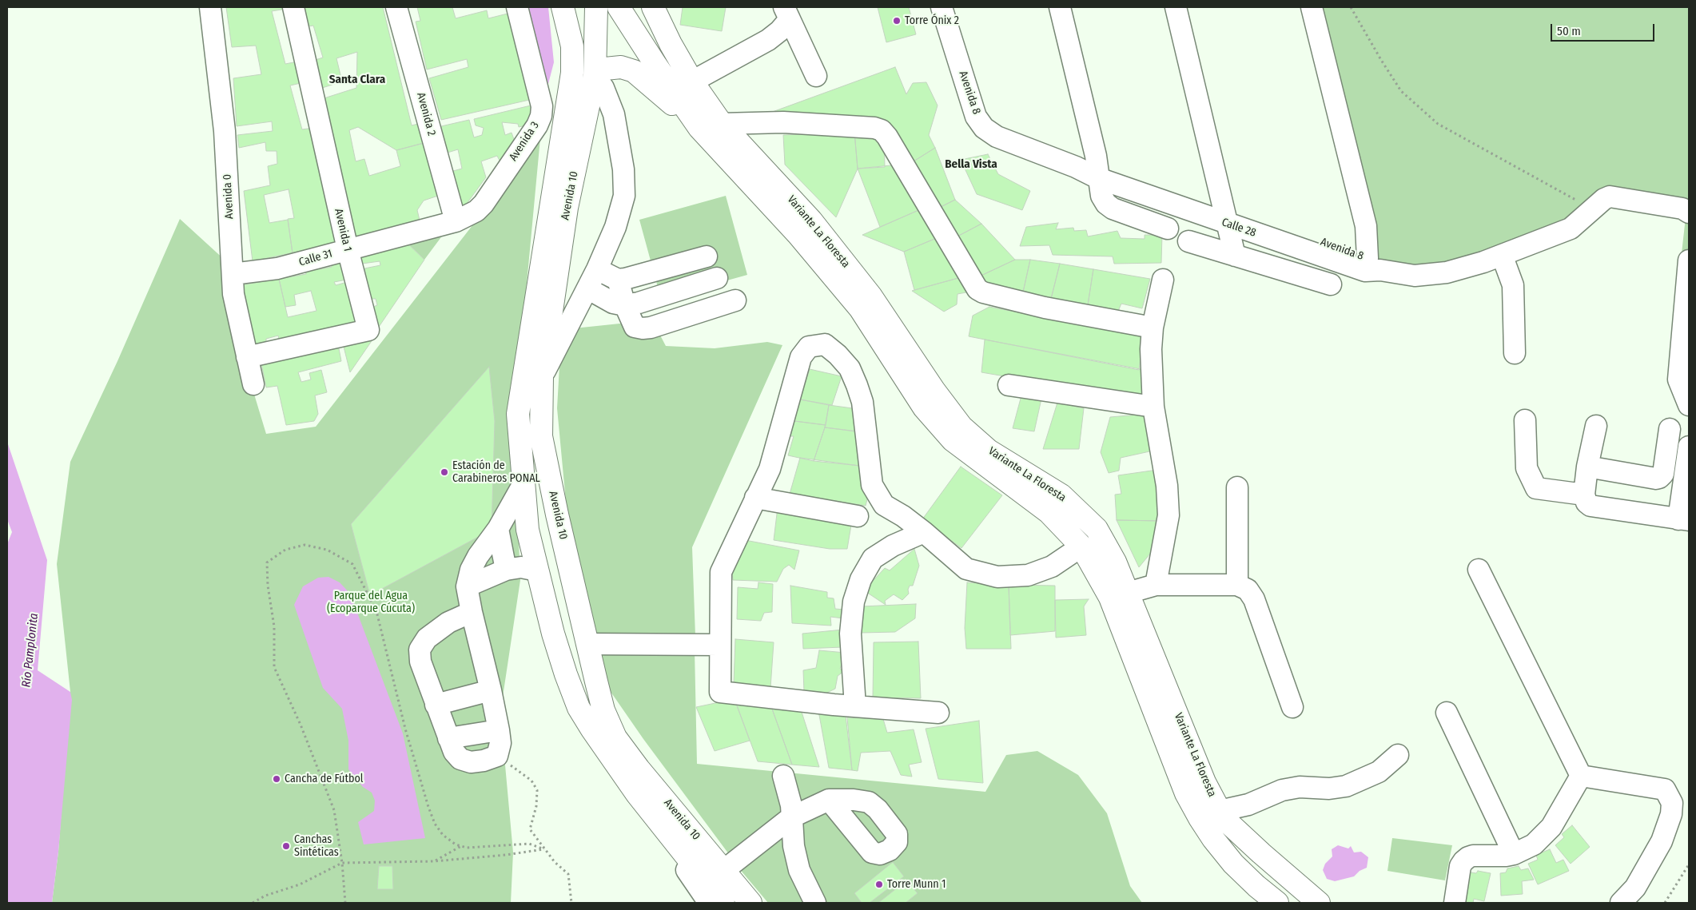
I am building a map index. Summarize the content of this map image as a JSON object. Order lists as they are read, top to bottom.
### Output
{
  "streets": {
    "main road": ["Avenida 10", "Variante La Floresta"],
    "street": [
      "Avenida 8",
      "Avenida 2",
      "Avenida 3",
      "Avenida 0",
      "Avenida 1",
      "Calle 31"
    ]
  },
  "crossings": [
    ["Avenida 2", "Avenida 3"],
    ["Avenida 2", "Calle 31"],
    ["Avenida 3", "Calle 31"],
    ["Avenida 0", "Avenida 1"],
    ["Avenida 0", "Calle 31"],
    ["Avenida 1", "Calle 31"]
  ],
  "districts": ["Santa Clara", "Bella Vista"],
  "water": ["Río Pamplonita"],
  "parks": ["Parque del Agua (Ecoparque Cúcuta)"],
  "places": [
    "Torre Ónix 2",
    "Estación de Carabineros PONAL",
    "Cancha de Fútbol",
    "Canchas Sintéticas",
    "Torre Munn 1"
  ],
  "scale_bar": "50 m"
}
